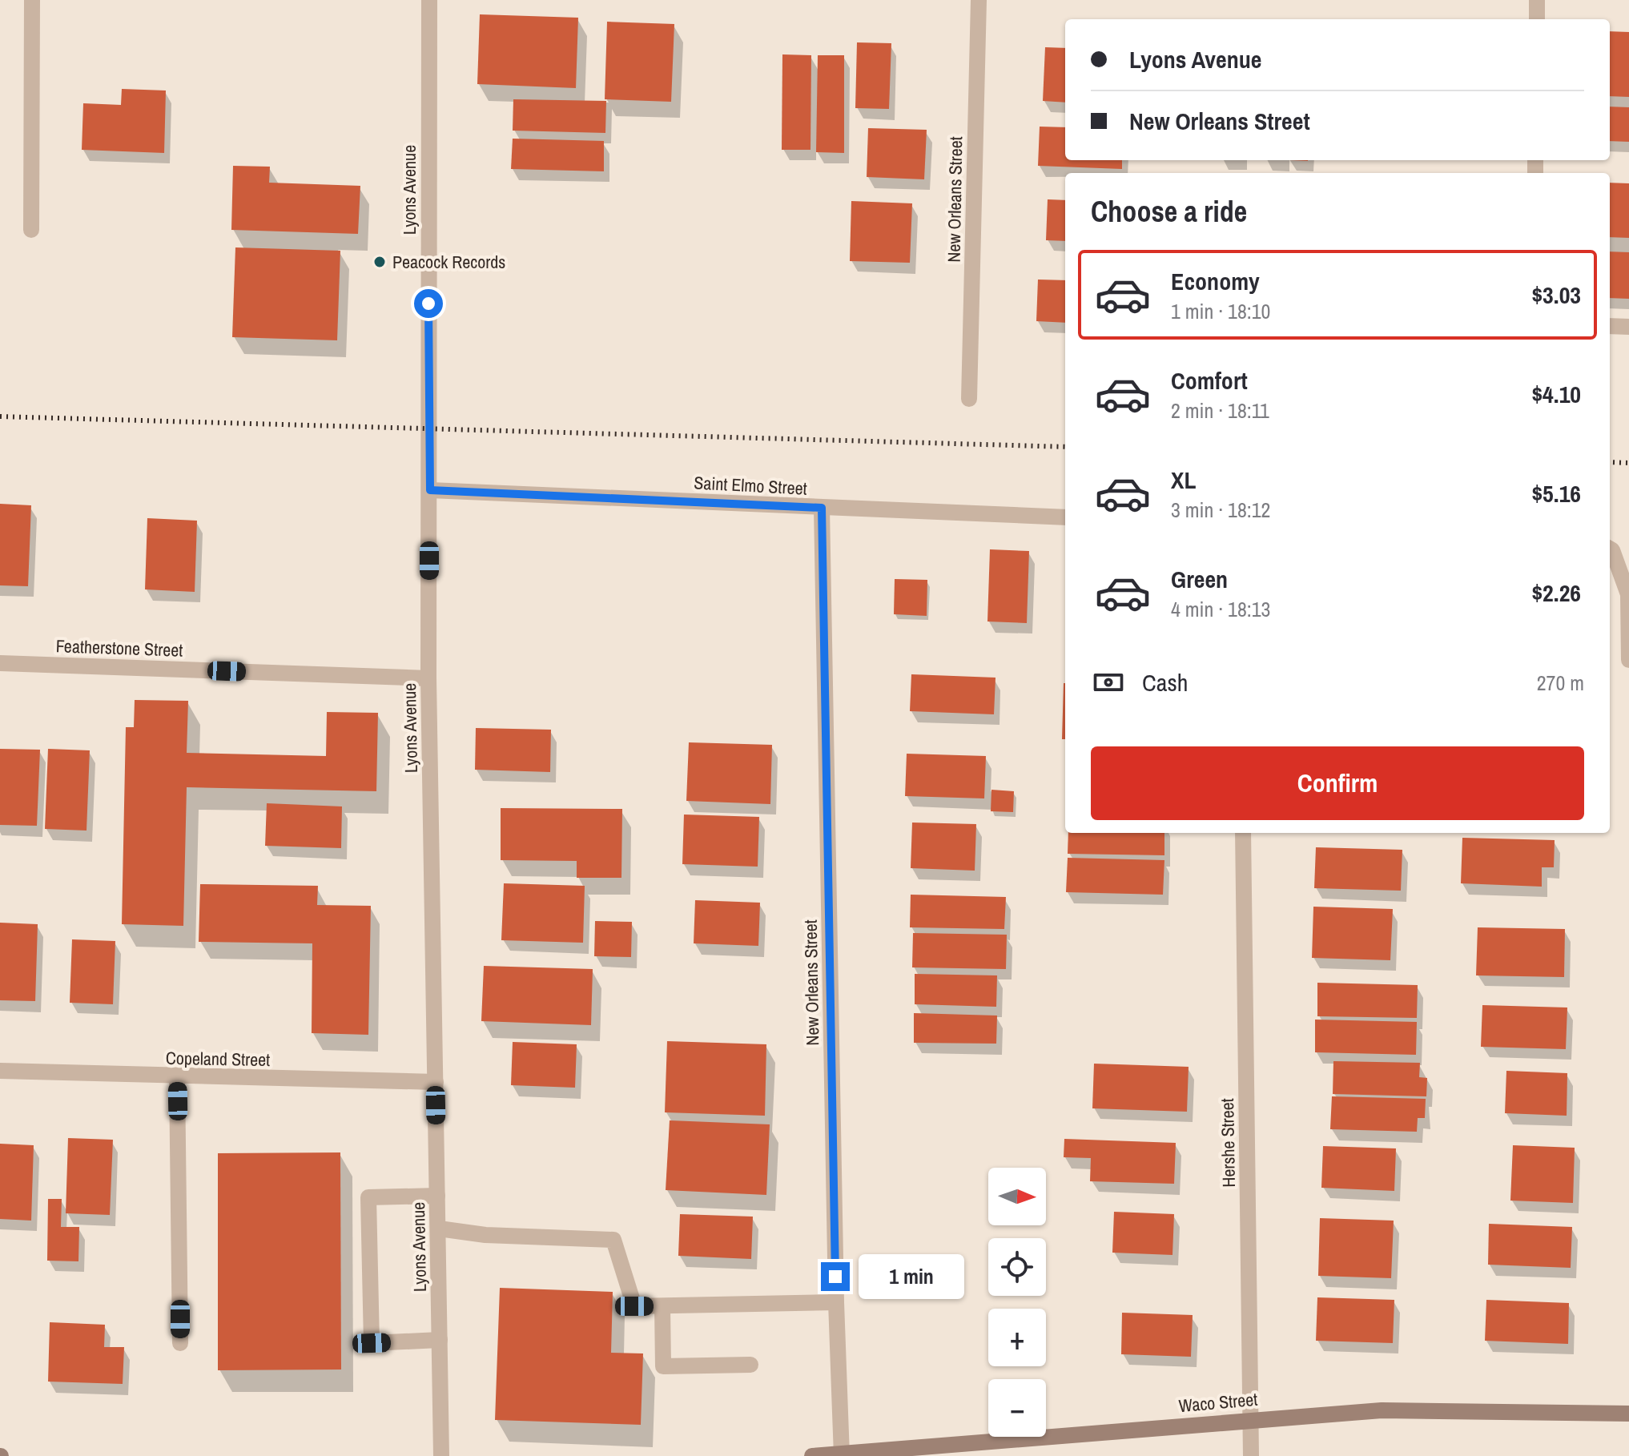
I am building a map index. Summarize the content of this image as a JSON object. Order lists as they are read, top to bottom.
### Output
{
  "streets": {
    "main road": ["Waco Street"],
    "street": [
      "Lyons Avenue",
      "New Orleans Street",
      "Saint Elmo Street",
      "Featherstone Street",
      "Copeland Street",
      "Hershe Street"
    ]
  },
  "crossings": [
    ["Lyons Avenue", "Saint Elmo Street"],
    ["Lyons Avenue", "Featherstone Street"],
    ["Lyons Avenue", "Copeland Street"],
    ["New Orleans Street", "Saint Elmo Street"],
    ["New Orleans Street", "Waco Street"],
    ["Hershe Street", "Waco Street"]
  ],
  "places": ["Peacock Records"],
  "north": "right",
  "page": {
    "banner": ["Lyons Avenue", "New Orleans Street"],
    "heading": "Choose a ride",
    "list": [
      {
        "name": "Economy",
        "note": "1 min · 18:10",
        "value": "$3.03"
      },
      {
        "name": "Comfort",
        "note": "2 min · 18:11",
        "value": "$4.10"
      },
      {
        "name": "XL",
        "note": "3 min · 18:12",
        "value": "$5.16"
      },
      {
        "name": "Green",
        "note": "4 min · 18:13",
        "value": "$2.26"
      }
    ],
    "pay": ["Cash", "270 m"],
    "buttons": "Confirm",
    "map_buttons": ["+", "−"],
    "bubble": "1 min"
  }
}
